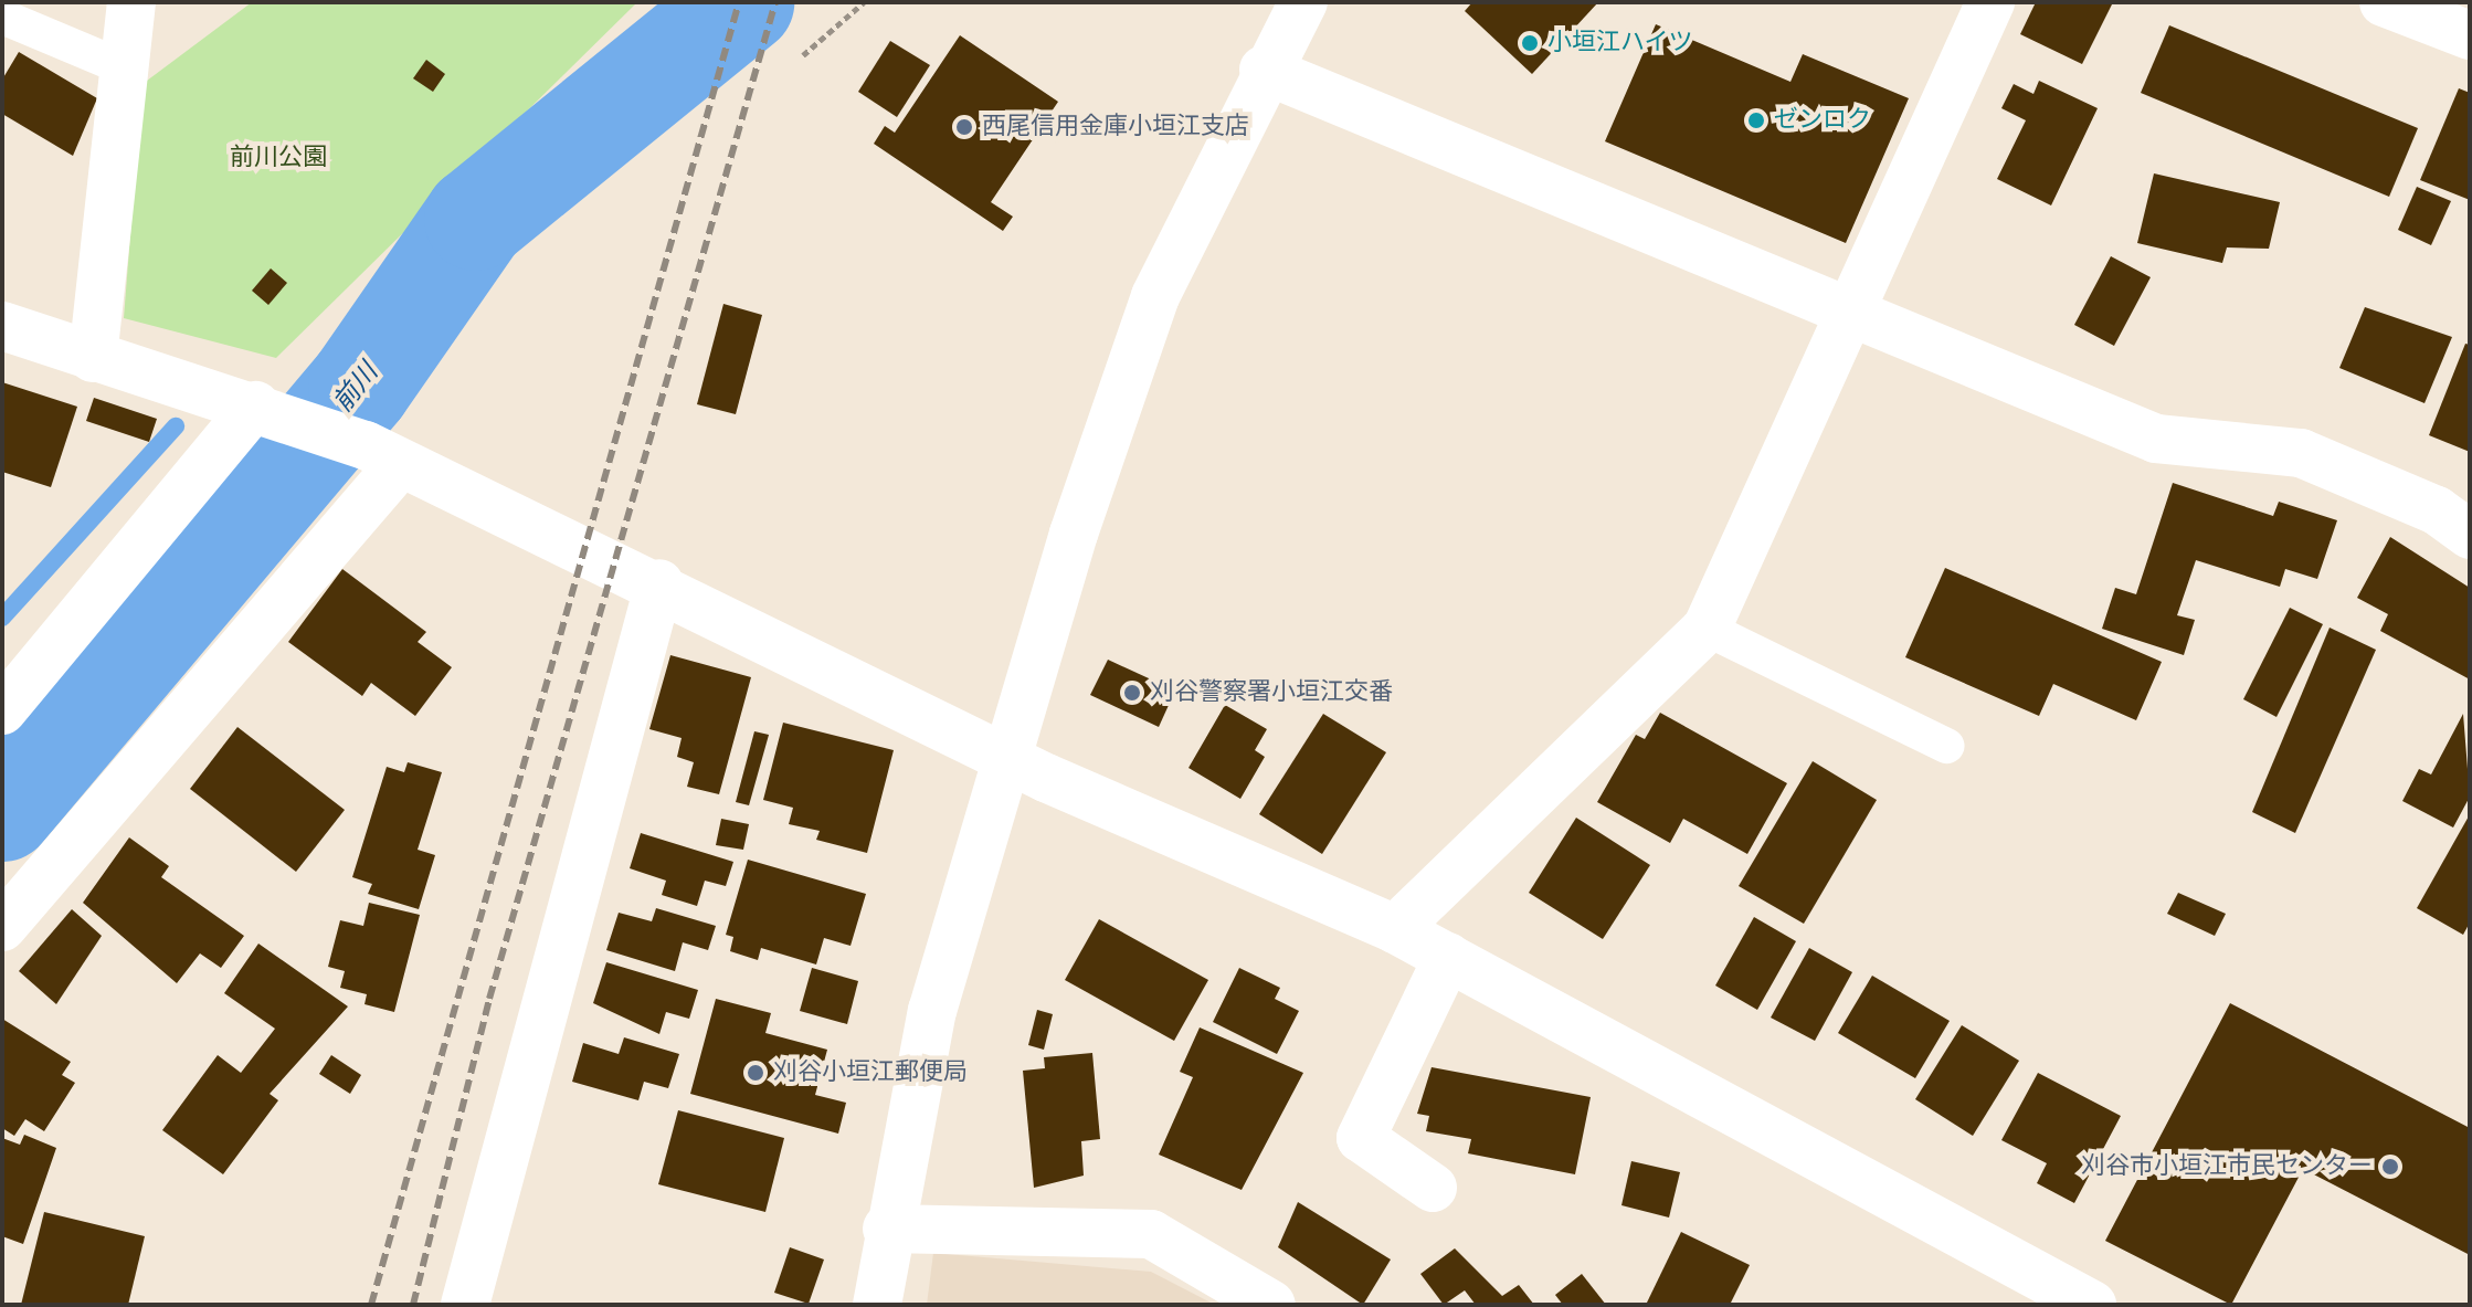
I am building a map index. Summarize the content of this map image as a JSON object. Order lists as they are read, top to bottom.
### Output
{
  "water": ["前川"],
  "parks": ["前川公園"],
  "places": [
    "小垣江ハイツ",
    "ゼンロク",
    "西尾信用金庫小垣江支店",
    "刈谷警察署小垣江交番",
    "刈谷小垣江郵便局",
    "刈谷市小垣江市民センター"
  ]
}
